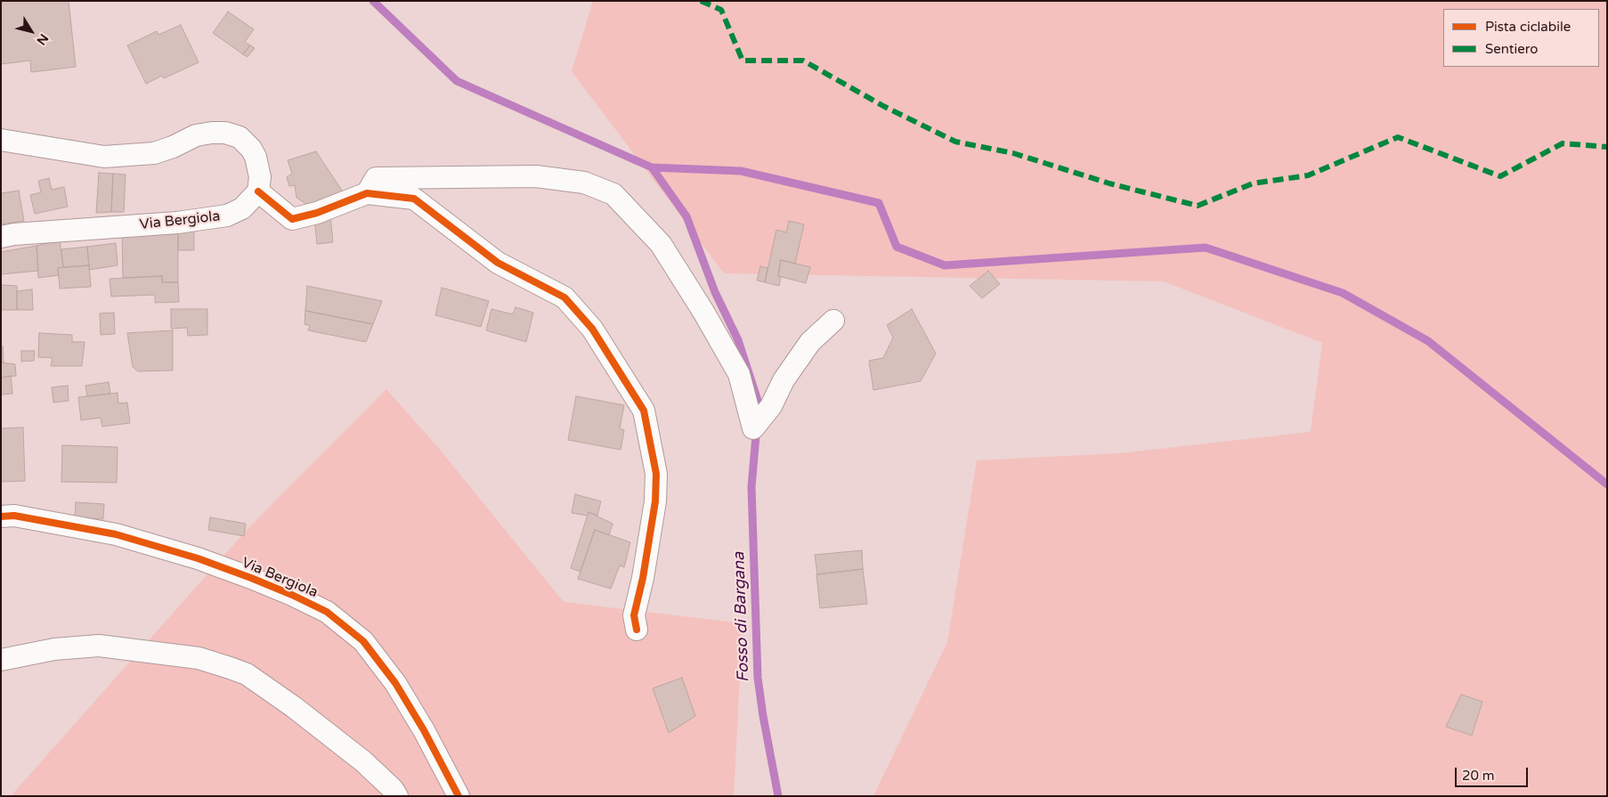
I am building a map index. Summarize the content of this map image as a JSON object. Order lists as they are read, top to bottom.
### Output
{
  "streets": {
    "street": ["Via Bergiola"]
  },
  "water": ["Fosso di Bargana"],
  "legend": ["Pista ciclabile", "Sentiero"],
  "scale_bar": "20 m",
  "north": "bottom right"
}
